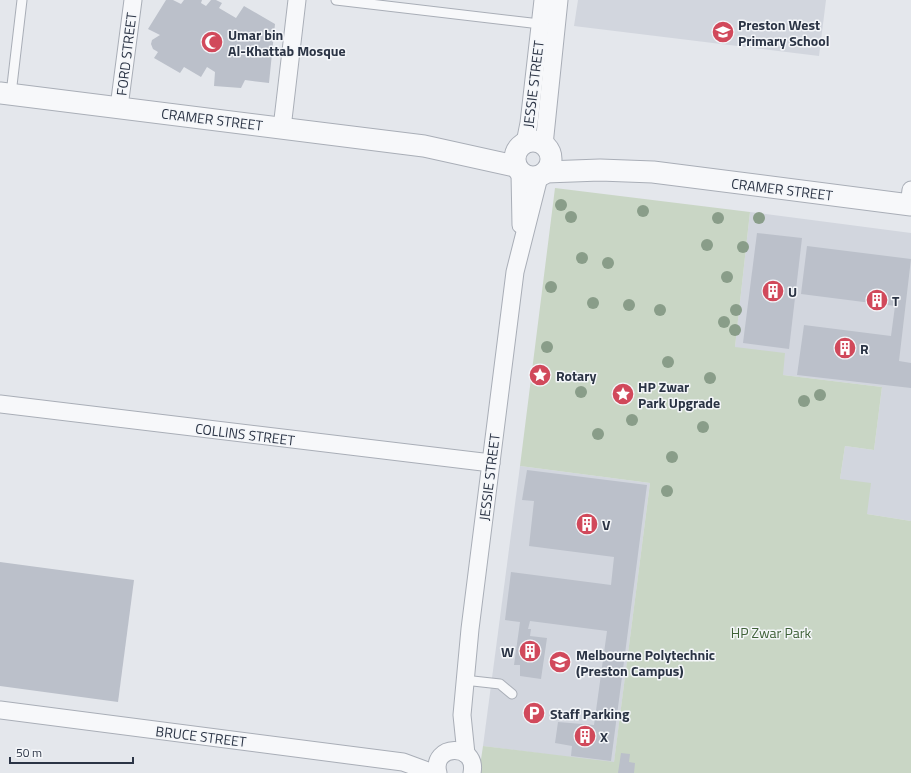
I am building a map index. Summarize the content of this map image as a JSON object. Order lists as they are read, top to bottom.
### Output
{
  "streets": {
    "street": [
      "FORD STREET",
      "JESSIE STREET",
      "CRAMER STREET",
      "COLLINS STREET",
      "BRUCE STREET"
    ]
  },
  "crossings": [
    ["FORD STREET", "CRAMER STREET"],
    ["JESSIE STREET", "CRAMER STREET"],
    ["JESSIE STREET", "COLLINS STREET"],
    ["JESSIE STREET", "BRUCE STREET"]
  ],
  "parks": ["HP Zwar Park"],
  "places": {
    "school or university": ["Preston West Primary School", "Melbourne Polytechnic (Preston Campus)"],
    "mosque": ["Umar bin Al-Khattab Mosque"],
    "building": [
      "U",
      "T",
      "R",
      "V",
      "W",
      "X"
    ],
    "place": ["Rotary", "HP Zwar Park Upgrade"],
    "parking": ["Staff Parking"]
  },
  "scale_bar": "50 m"
}
